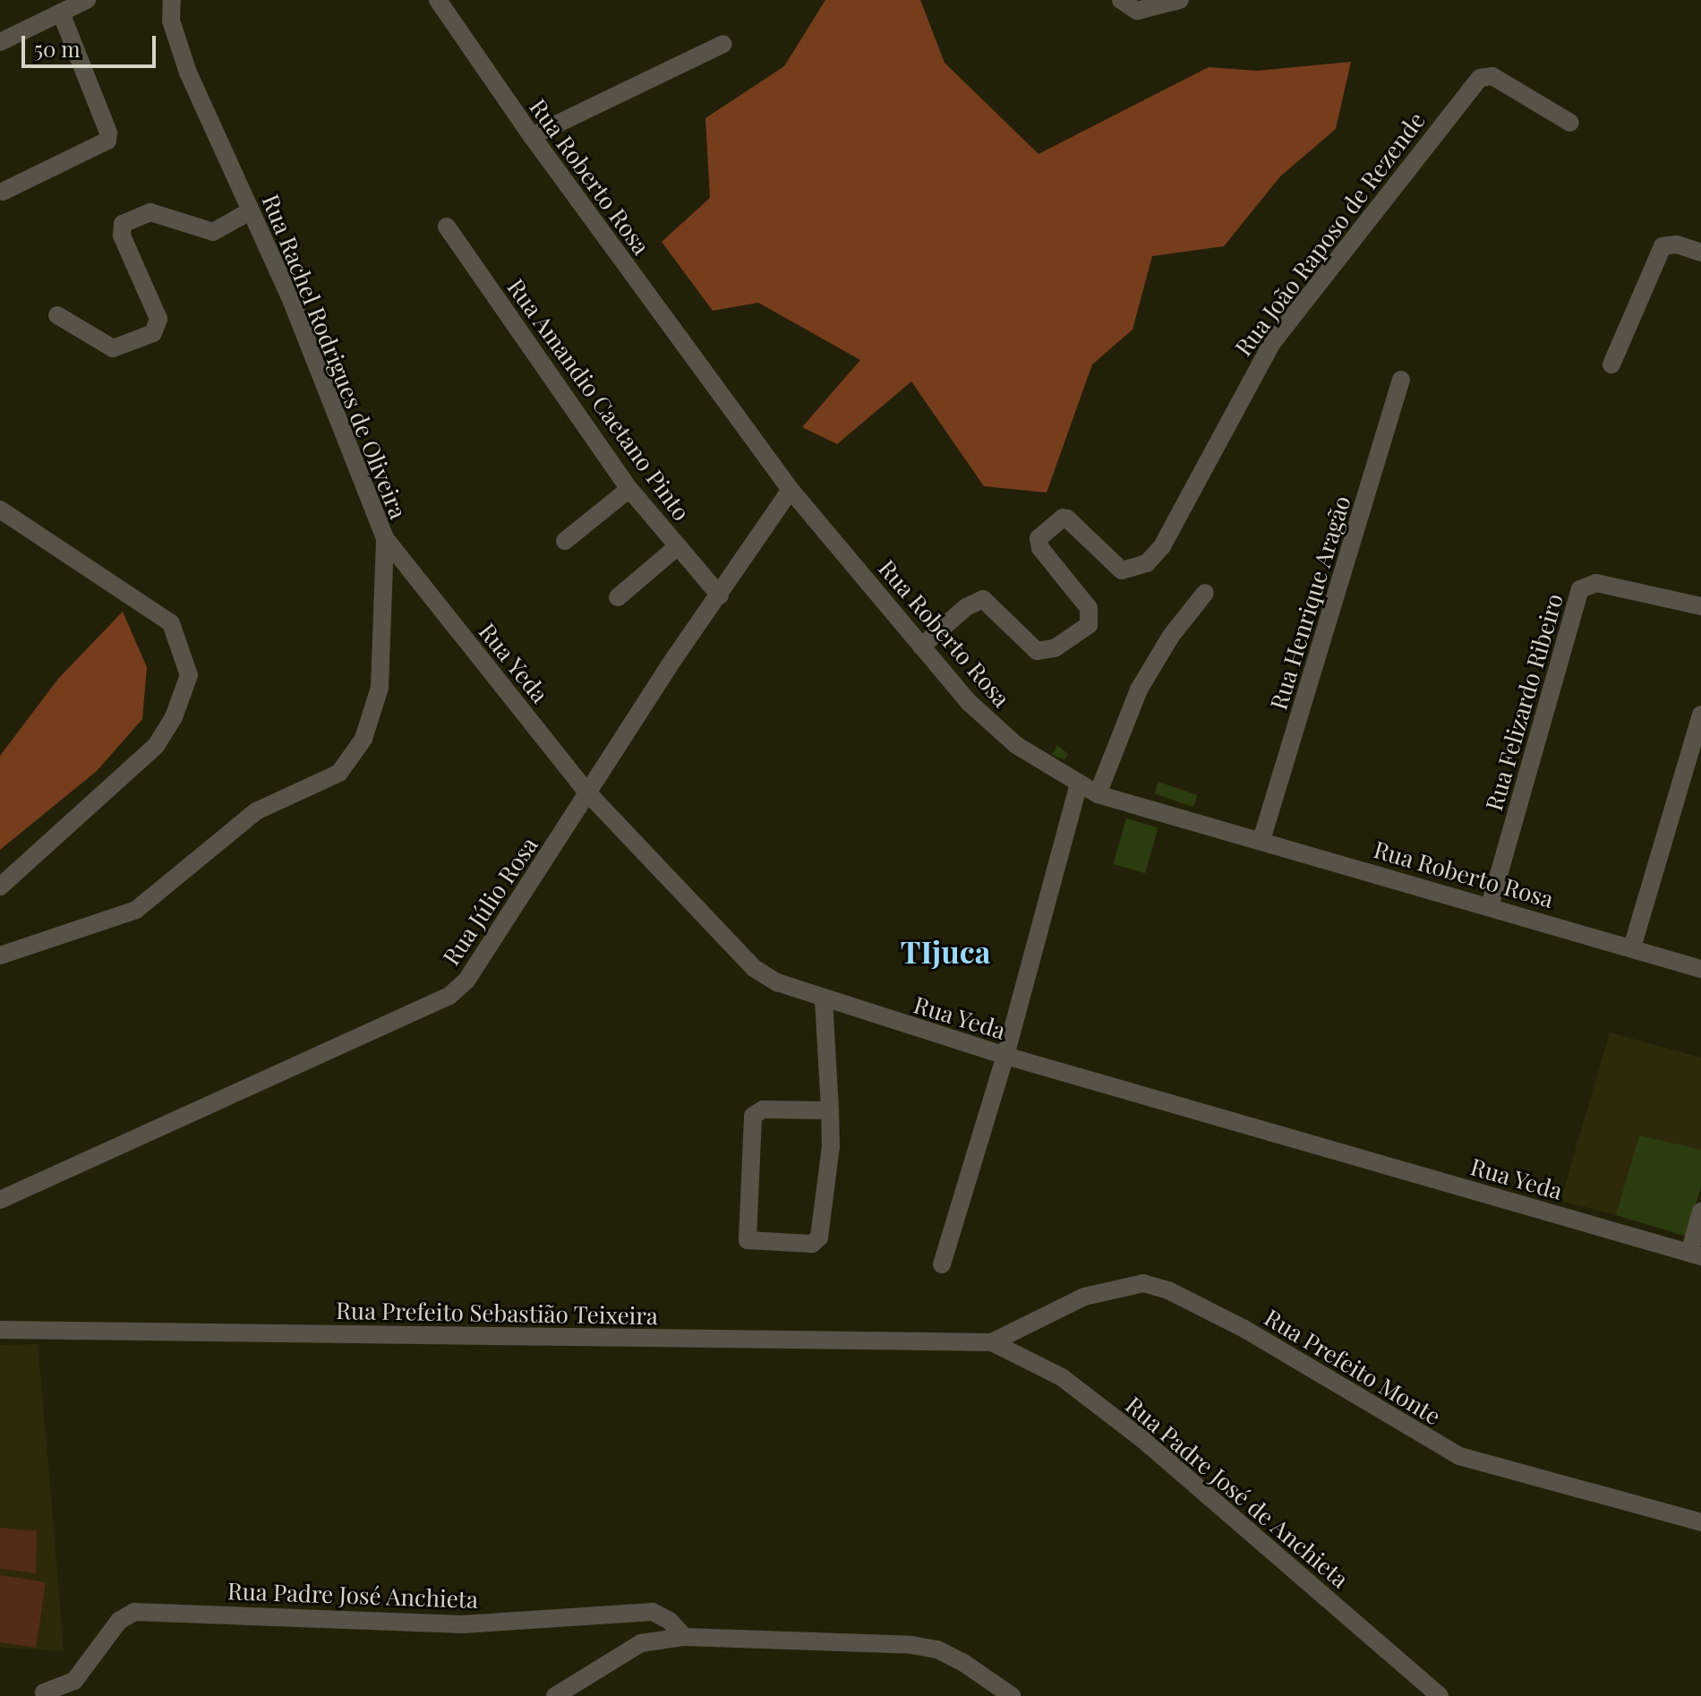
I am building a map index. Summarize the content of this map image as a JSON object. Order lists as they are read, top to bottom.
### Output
{
  "streets": {
    "street": [
      "Rua Roberto Rosa",
      "Rua João Raposo de Rezende",
      "Rua Rachel Rodrigues de Oliveira",
      "Rua Amandio Caetano Pinto",
      "Rua Henrique Aragão",
      "Rua Yeda",
      "Rua Felizardo Ribeiro",
      "Rua Júlio Rosa",
      "Rua Prefeito Sebastião Teixeira",
      "Rua Prefeito Monte",
      "Rua Padre José de Anchieta",
      "Rua Padre José Anchieta"
    ]
  },
  "crossings": [
    ["Rua Roberto Rosa", "Rua João Raposo de Rezende"],
    ["Rua Roberto Rosa", "Rua Henrique Aragão"],
    ["Rua Roberto Rosa", "Rua Felizardo Ribeiro"],
    ["Rua Roberto Rosa", "Rua Júlio Rosa"],
    ["Rua Rachel Rodrigues de Oliveira", "Rua Yeda"],
    ["Rua Amandio Caetano Pinto", "Rua Júlio Rosa"],
    ["Rua Yeda", "Rua Júlio Rosa"],
    ["Rua Prefeito Sebastião Teixeira", "Rua Prefeito Monte"],
    ["Rua Prefeito Sebastião Teixeira", "Rua Padre José de Anchieta"],
    ["Rua Prefeito Monte", "Rua Padre José de Anchieta"]
  ],
  "districts": ["TIjuca"],
  "scale_bar": "50 m"
}
